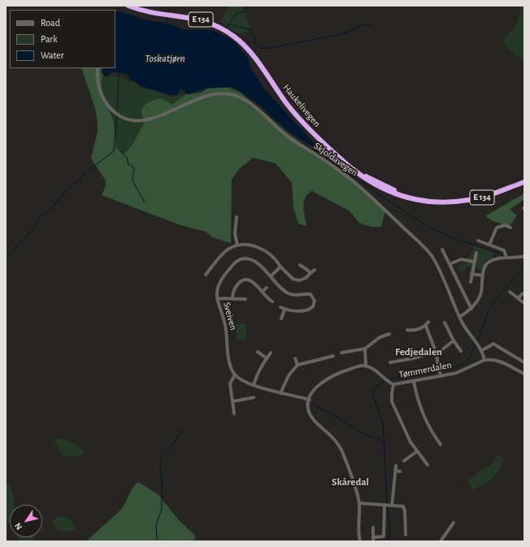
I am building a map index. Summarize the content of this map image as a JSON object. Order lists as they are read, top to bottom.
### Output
{
  "streets": {
    "highway": ["E 134", "Haukelivegen"],
    "street": ["Skjoldavegen", "Sveiven", "Tømmerdalen"]
  },
  "crossings": [
    ["Skjoldavegen", "Tømmerdalen"]
  ],
  "districts": ["Fedjedalen", "Skåredal"],
  "water": ["Toskatjørn"],
  "legend": ["Road", "Park", "Water"],
  "north": "bottom left"
}
